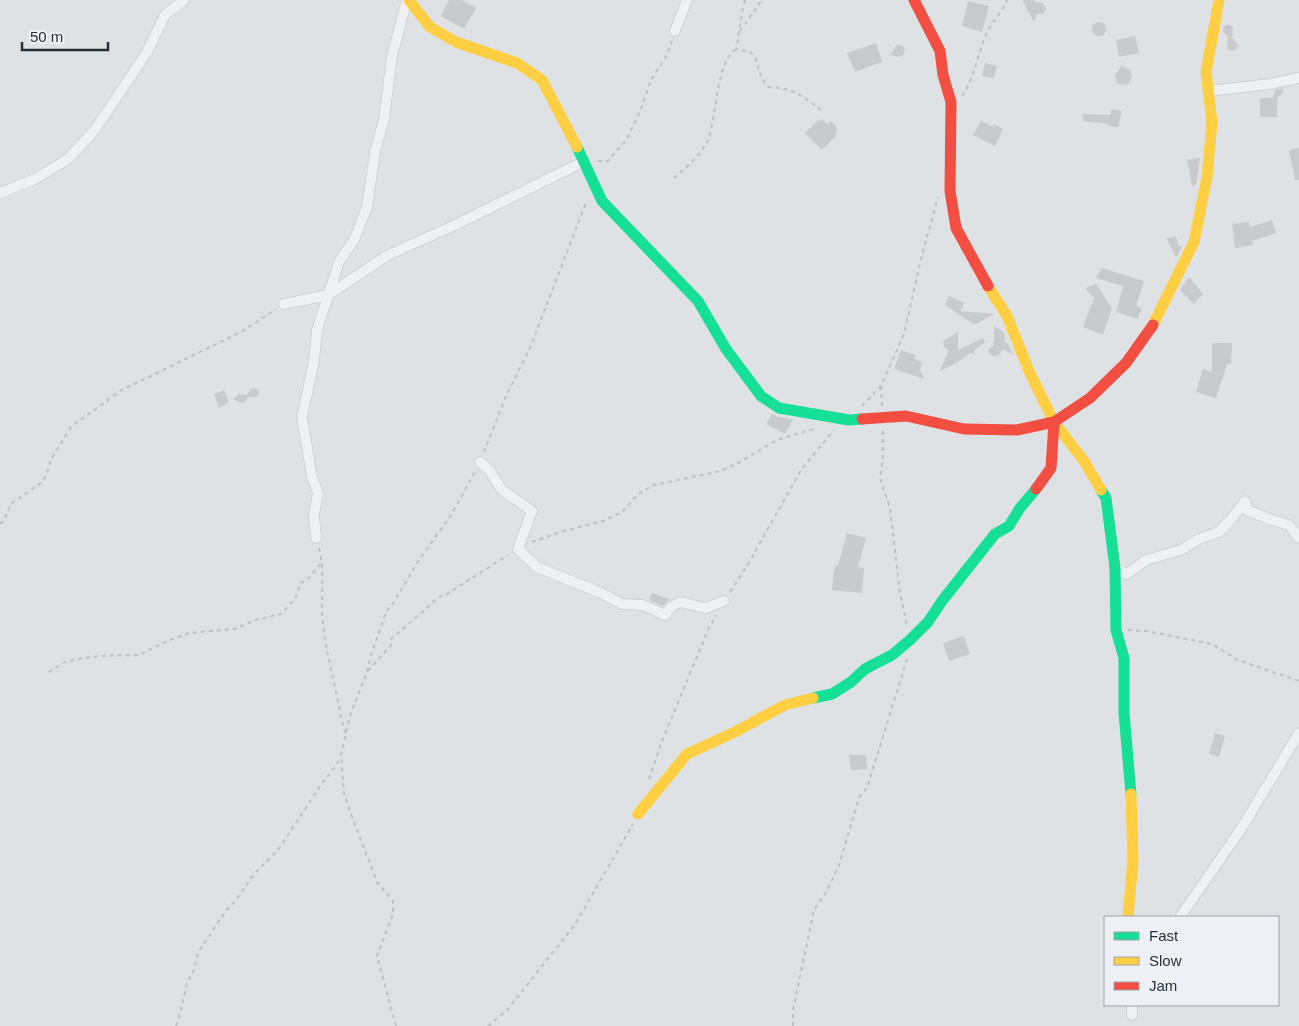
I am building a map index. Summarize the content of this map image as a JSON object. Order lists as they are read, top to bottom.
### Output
{
  "legend": ["Fast", "Slow", "Jam"],
  "scale_bar": "50 m"
}
